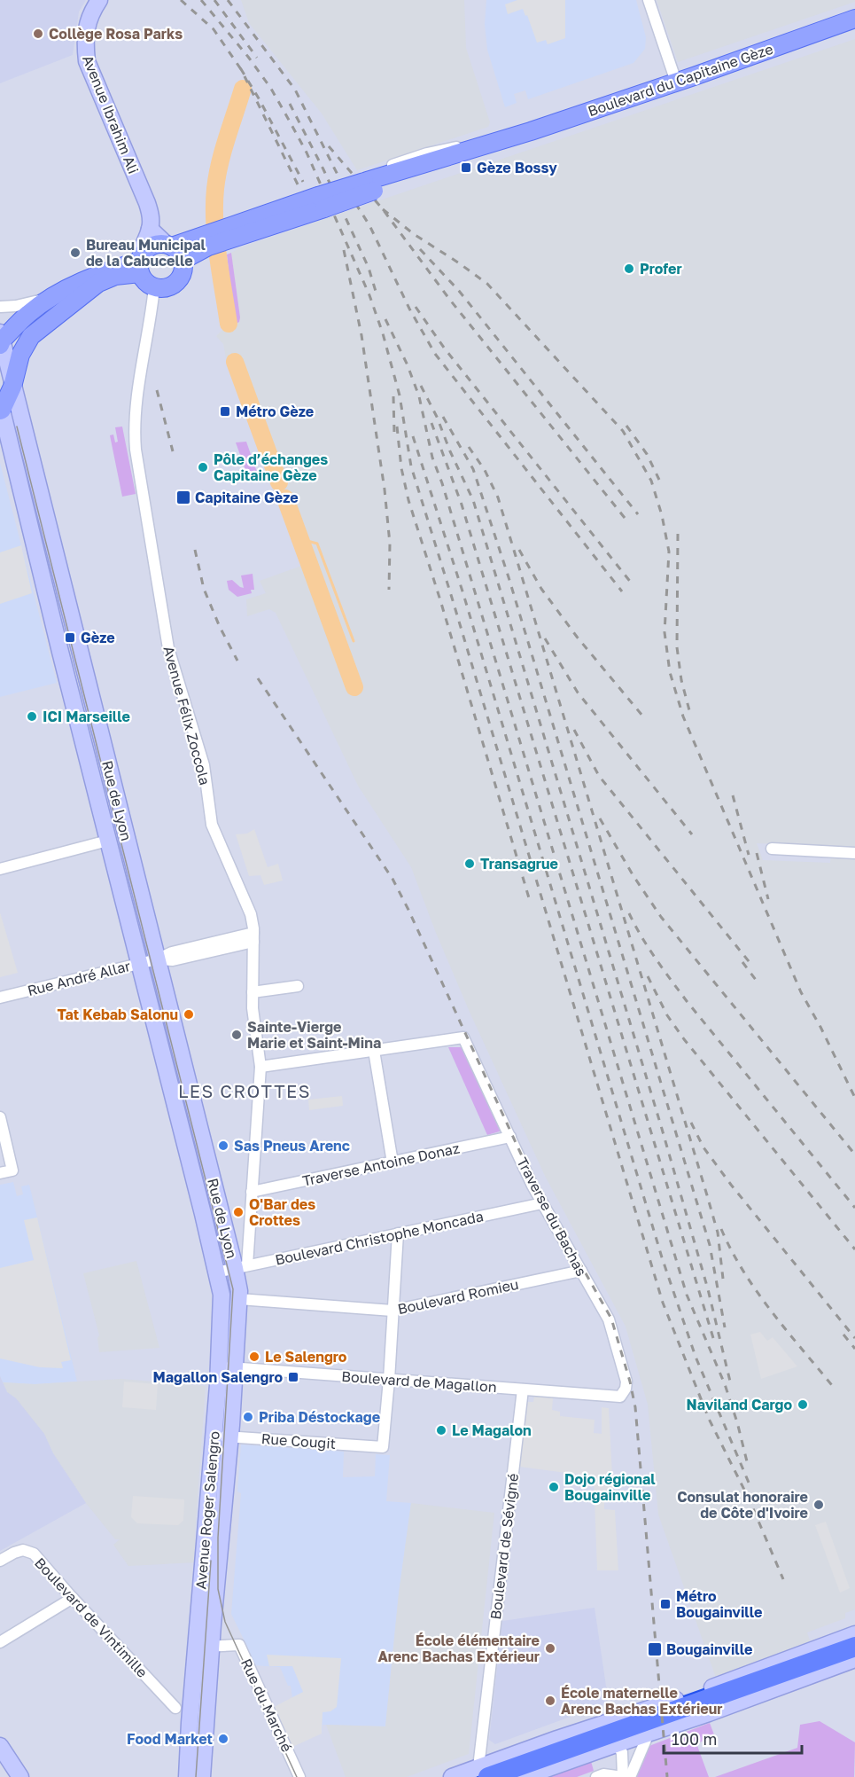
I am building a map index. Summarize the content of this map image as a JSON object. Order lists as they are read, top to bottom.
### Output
{
  "streets": {
    "main road": ["Boulevard du Capitaine Gèze"],
    "street": [
      "Avenue Ibrahim Ali",
      "Avenue Félix Zoccola",
      "Rue de Lyon",
      "Rue André Allar",
      "Traverse Antoine Donaz",
      "Traverse du Bachas",
      "Boulevard Christophe Moncada",
      "Boulevard Romieu",
      "Boulevard de Magallon",
      "Rue Cougit",
      "Avenue Roger Salengro",
      "Boulevard de Sévigné",
      "Boulevard de Vintimille",
      "Rue du Marché"
    ]
  },
  "crossings": [
    ["Boulevard du Capitaine Gèze", "Avenue Ibrahim Ali"],
    ["Boulevard du Capitaine Gèze", "Avenue Félix Zoccola"],
    ["Boulevard du Capitaine Gèze", "Rue de Lyon"],
    ["Avenue Ibrahim Ali", "Avenue Félix Zoccola"],
    ["Avenue Félix Zoccola", "Rue de Lyon"],
    ["Avenue Félix Zoccola", "Rue André Allar"],
    ["Avenue Félix Zoccola", "Traverse Antoine Donaz"],
    ["Avenue Félix Zoccola", "Boulevard Christophe Moncada"],
    ["Avenue Félix Zoccola", "Avenue Roger Salengro"],
    ["Rue de Lyon", "Rue André Allar"],
    ["Rue de Lyon", "Boulevard Christophe Moncada"],
    ["Rue de Lyon", "Avenue Roger Salengro"],
    ["Traverse Antoine Donaz", "Traverse du Bachas"],
    ["Traverse du Bachas", "Boulevard Christophe Moncada"],
    ["Traverse du Bachas", "Boulevard Romieu"],
    ["Traverse du Bachas", "Boulevard de Magallon"],
    ["Boulevard Christophe Moncada", "Avenue Roger Salengro"],
    ["Boulevard Romieu", "Avenue Roger Salengro"],
    ["Boulevard de Magallon", "Rue Cougit"],
    ["Boulevard de Magallon", "Avenue Roger Salengro"],
    ["Boulevard de Magallon", "Boulevard de Sévigné"],
    ["Rue Cougit", "Avenue Roger Salengro"],
    ["Avenue Roger Salengro", "Rue du Marché"]
  ],
  "districts": ["LES CROTTES"],
  "places": {
    "other": [
      "Collège Rosa Parks",
      "Bureau Municipal de la Cabucelle",
      "Profer",
      "Pôle d’échanges Capitaine Gèze",
      "ICI Marseille",
      "Transagrue",
      "Tat Kebab Salonu",
      "Sainte-Vierge Marie et Saint-Mina",
      "Sas Pneus Arenc",
      "O'Bar des Crottes",
      "Le Salengro",
      "Naviland Cargo",
      "Priba Déstockage",
      "Le Magalon",
      "Dojo régional Bougainville",
      "Consulat honoraire de Côte d'Ivoire",
      "École élémentaire Arenc Bachas Extérieur",
      "École maternelle Arenc Bachas Extérieur",
      "Food Market"
    ],
    "transit": [
      "Gèze Bossy",
      "Métro Gèze",
      "Capitaine Gèze",
      "Gèze",
      "Magallon Salengro",
      "Métro Bougainville",
      "Bougainville"
    ]
  },
  "scale_bar": "100 m"
}
